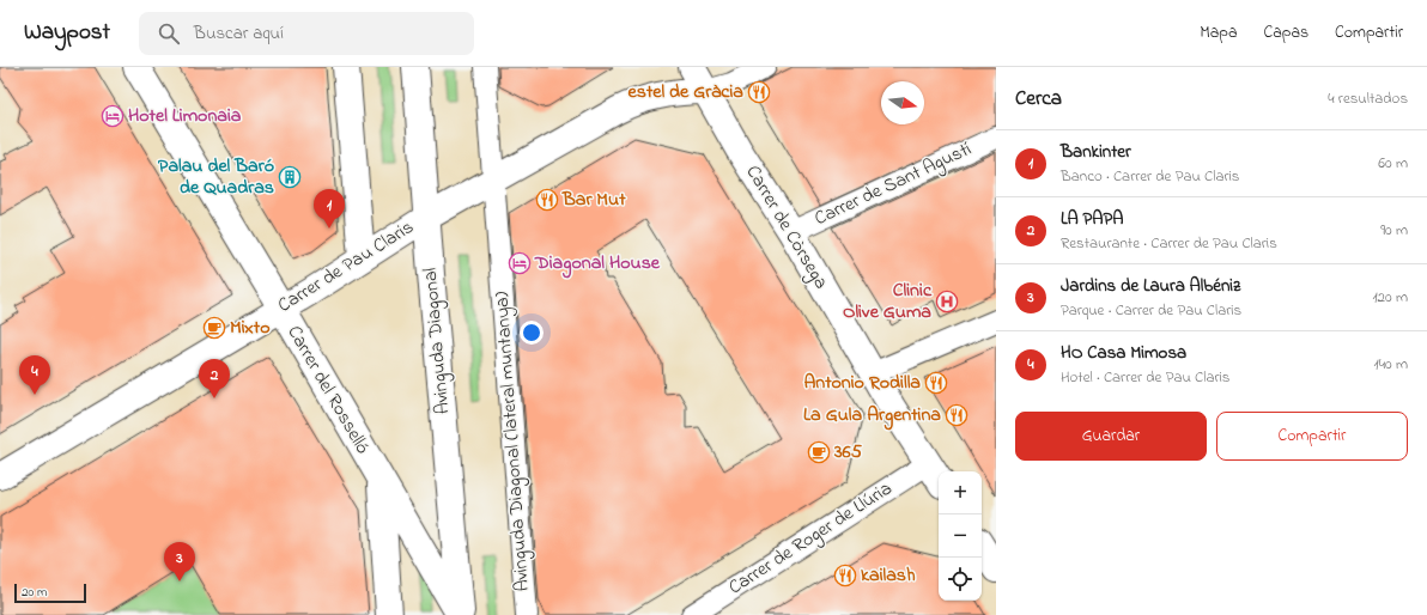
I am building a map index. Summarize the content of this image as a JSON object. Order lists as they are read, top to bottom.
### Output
{
  "streets": {
    "main road": [
      "Carrer de Còrsega",
      "Carrer de Pau Claris",
      "Avinguda Diagonal",
      "Carrer del Rosselló"
    ],
    "street": ["Carrer de Sant Agustí", "Avinguda Diagonal (lateral muntanya)", "Carrer de Roger de Llúria"]
  },
  "crossings": [
    ["Carrer de Sant Agustí", "Carrer de Còrsega"],
    ["Carrer de Còrsega", "Carrer de Pau Claris"],
    ["Carrer de Còrsega", "Carrer de Roger de Llúria"],
    ["Carrer de Pau Claris", "Avinguda Diagonal"],
    ["Carrer de Pau Claris", "Carrer del Rosselló"],
    ["Carrer de Pau Claris", "Avinguda Diagonal (lateral muntanya)"],
    ["Avinguda Diagonal", "Carrer del Rosselló"]
  ],
  "places": {
    "restaurant": [
      "estel de Gràcia",
      "Bar Mut",
      "Antonio Rodilla",
      "La Gula Argentina",
      "kailash"
    ],
    "hotel": ["Hotel Limonaia", "Diagonal House"],
    "building": ["Palau del Baró de Quadras"],
    "hospital": ["Clinic Olive Guma"],
    "cafe": ["Mixto", "365"]
  },
  "scale_bar": "20 m",
  "north": "right",
  "page": {
    "header": "Waypost",
    "search": "Buscar aquí",
    "nav": ["Mapa", "Capas", "Compartir"],
    "heading": ["Cerca", "4 resultados"],
    "list": [
      {
        "mark": "1",
        "name": "Bankinter",
        "note": "Banco · Carrer de Pau Claris",
        "value": "60 m"
      },
      {
        "mark": "2",
        "name": "LA PAPA",
        "note": "Restaurante · Carrer de Pau Claris",
        "value": "90 m"
      },
      {
        "mark": "3",
        "name": "Jardins de Laura Albéniz",
        "note": "Parque · Carrer de Pau Claris",
        "value": "120 m"
      },
      {
        "mark": "4",
        "name": "HO Casa Mimosa",
        "note": "Hotel · Carrer de Pau Claris",
        "value": "140 m"
      }
    ],
    "pins": [
      "1",
      "4",
      "2",
      "3"
    ],
    "buttons": ["Guardar", "Compartir"],
    "map_buttons": ["+", "−"],
    "scale": "20 m"
  }
}
